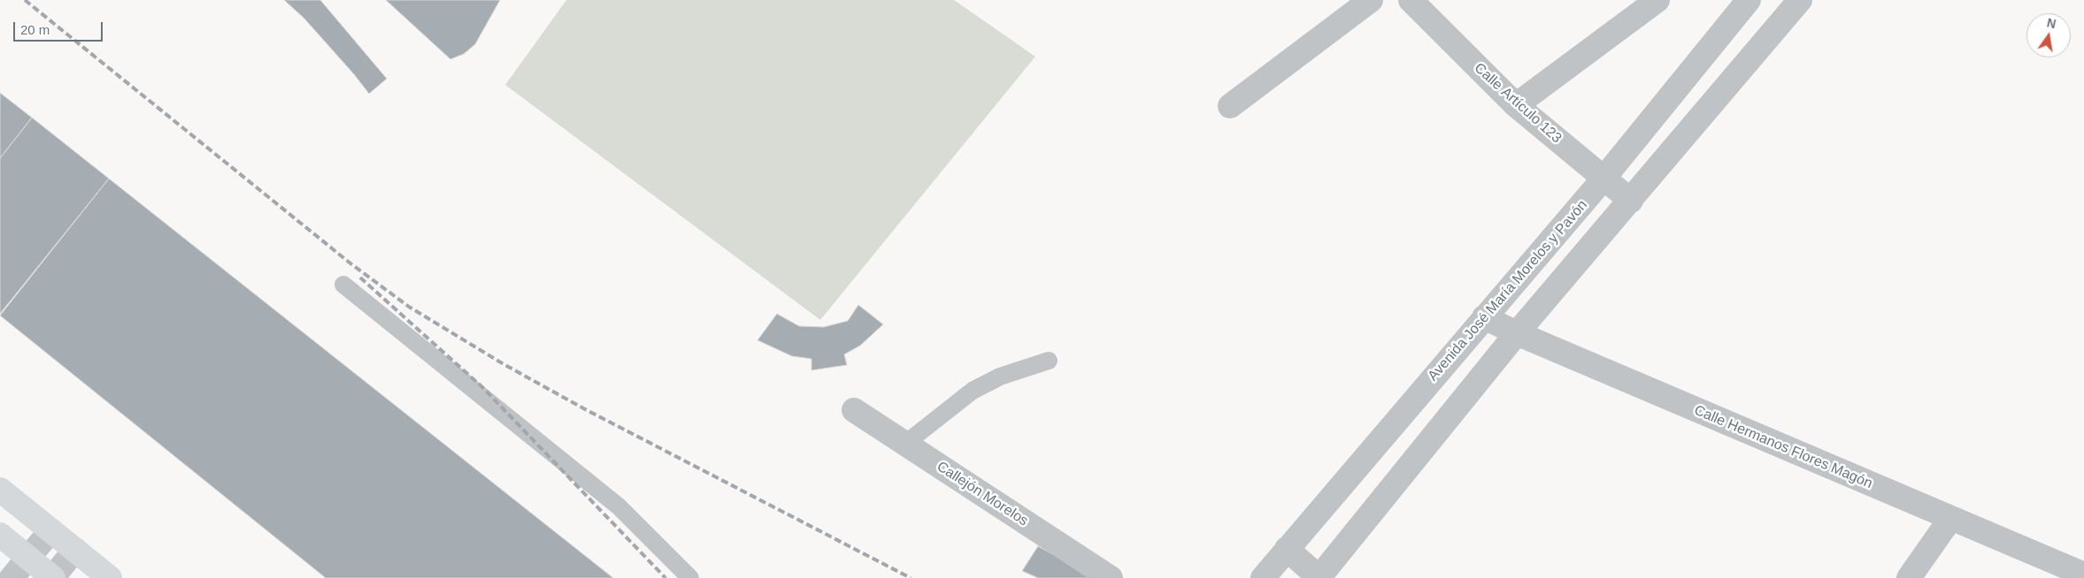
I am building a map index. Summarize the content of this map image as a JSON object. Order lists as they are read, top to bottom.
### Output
{
  "streets": {
    "street": [
      "Calle Artículo 123",
      "Avenida José María Morelos y Pavón",
      "Calle Hermanos Flores Magón",
      "Callejón Morelos"
    ]
  },
  "crossings": [
    ["Calle Artículo 123", "Avenida José María Morelos y Pavón"],
    ["Avenida José María Morelos y Pavón", "Calle Hermanos Flores Magón"]
  ],
  "scale_bar": "20 m",
  "north": "top"
}
